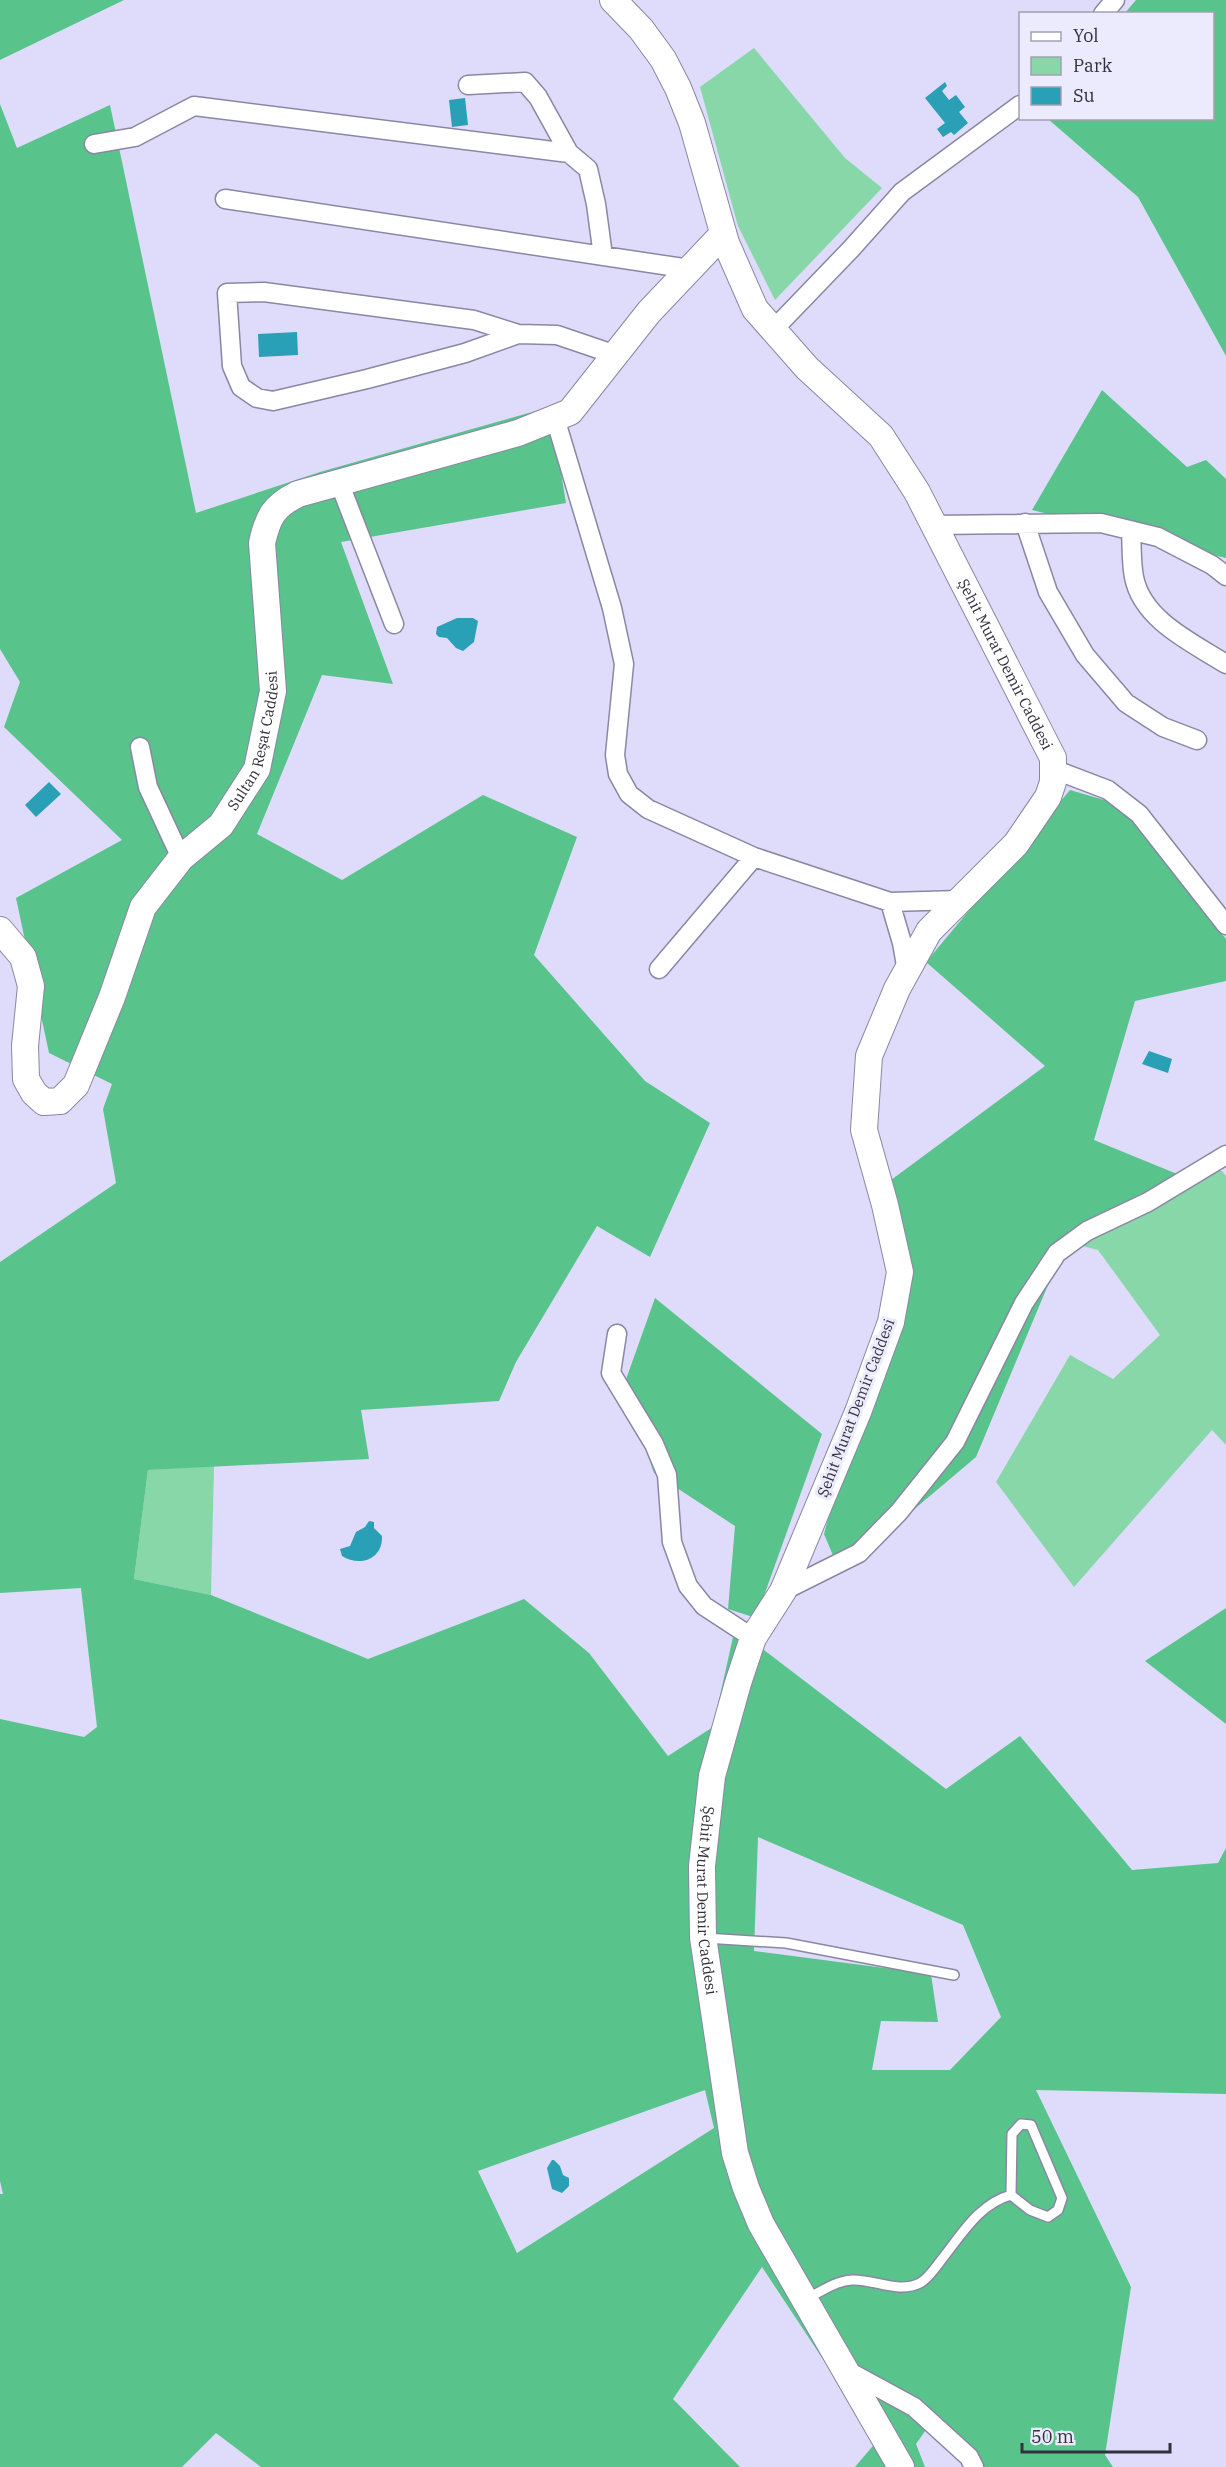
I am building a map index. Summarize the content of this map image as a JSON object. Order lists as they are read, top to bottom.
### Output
{
  "streets": {
    "street": ["Şehit Murat Demir Caddesi", "Sultan Reşat Caddesi"]
  },
  "crossings": [
    ["Şehit Murat Demir Caddesi", "Sultan Reşat Caddesi"]
  ],
  "legend": ["Yol", "Park", "Su"],
  "scale_bar": "50 m"
}
